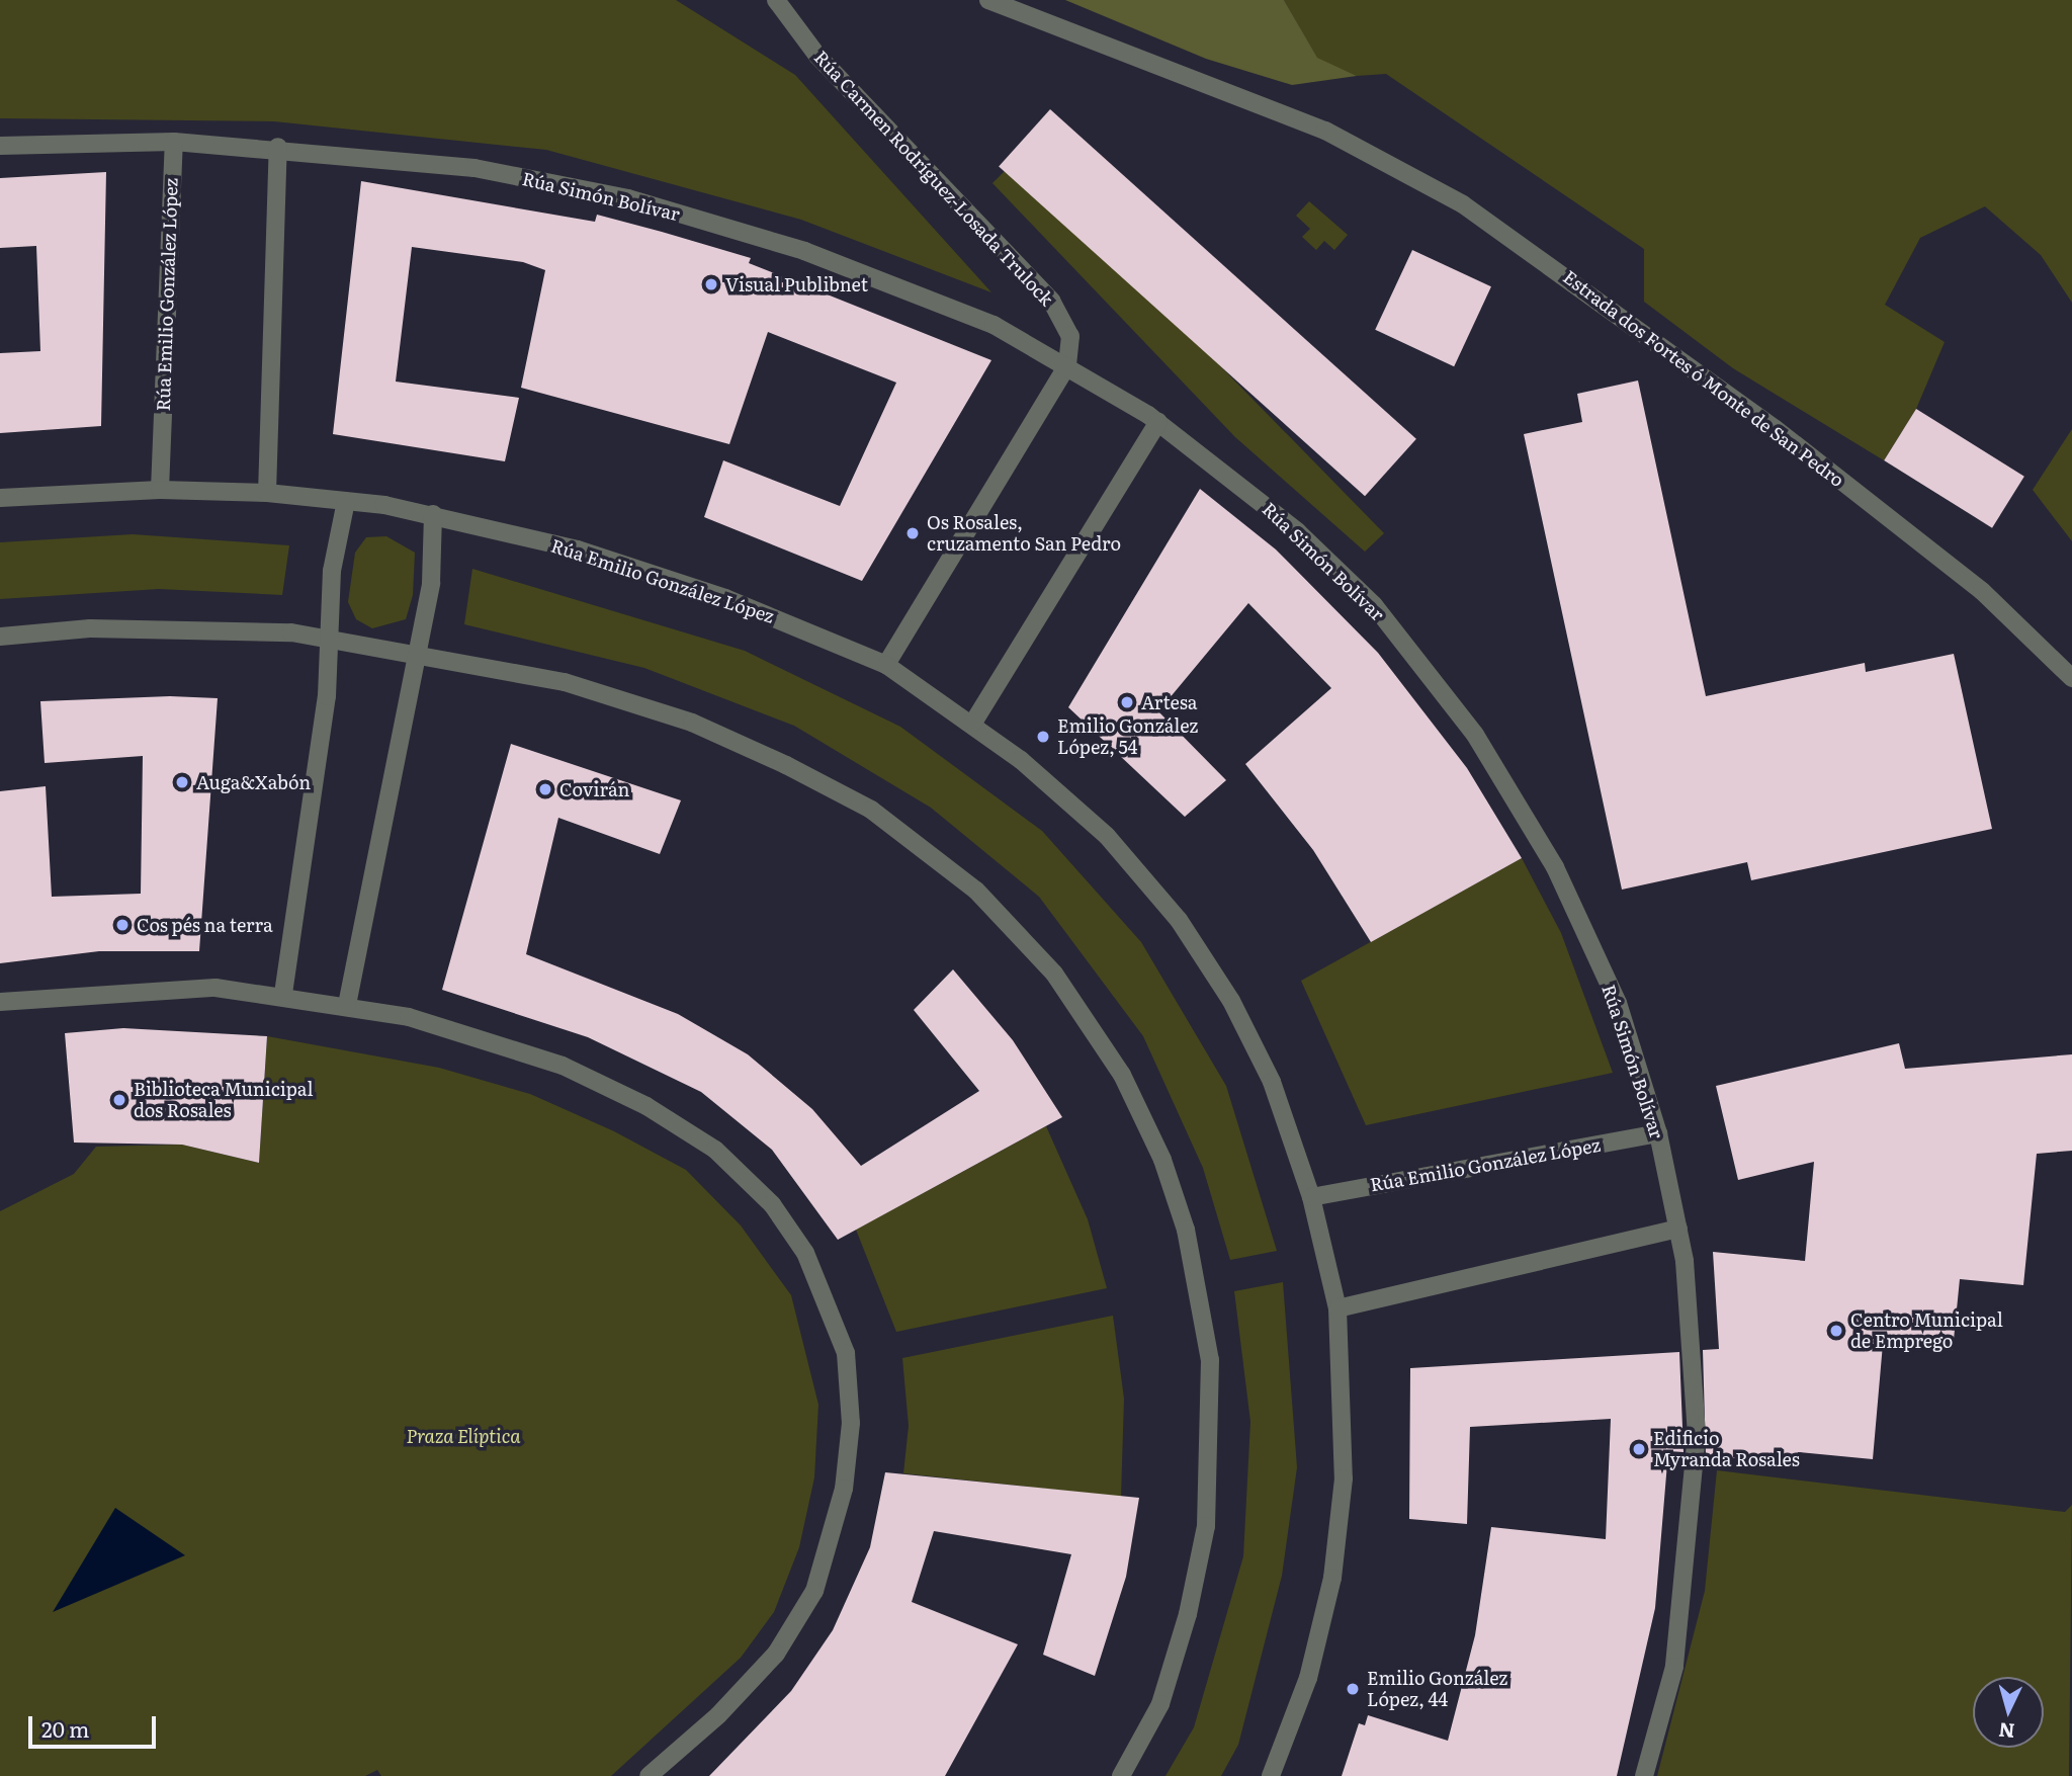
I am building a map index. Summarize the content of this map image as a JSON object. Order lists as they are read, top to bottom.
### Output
{
  "streets": {
    "street": [
      "Rúa Carmen Rodríguez-Losada Trulock",
      "Rúa Simón Bolívar",
      "Rúa Emilio González López",
      "Estrada dos Fortes ó Monte de San Pedro"
    ]
  },
  "crossings": [
    ["Rúa Carmen Rodríguez-Losada Trulock", "Rúa Simón Bolívar"],
    ["Rúa Simón Bolívar", "Rúa Emilio González López"]
  ],
  "parks": ["Praza Elíptica"],
  "places": [
    "Visual Publibnet",
    "Os Rosales, cruzamento San Pedro",
    "Artesa",
    "Emilio González López, 54",
    "Auga&Xabón",
    "Covirán",
    "Cos pés na terra",
    "Biblioteca Municipal dos Rosales",
    "Centro Municipal de Emprego",
    "Edificio Myranda Rosales",
    "Emilio González López, 44"
  ],
  "scale_bar": "20 m",
  "north": "bottom"
}
